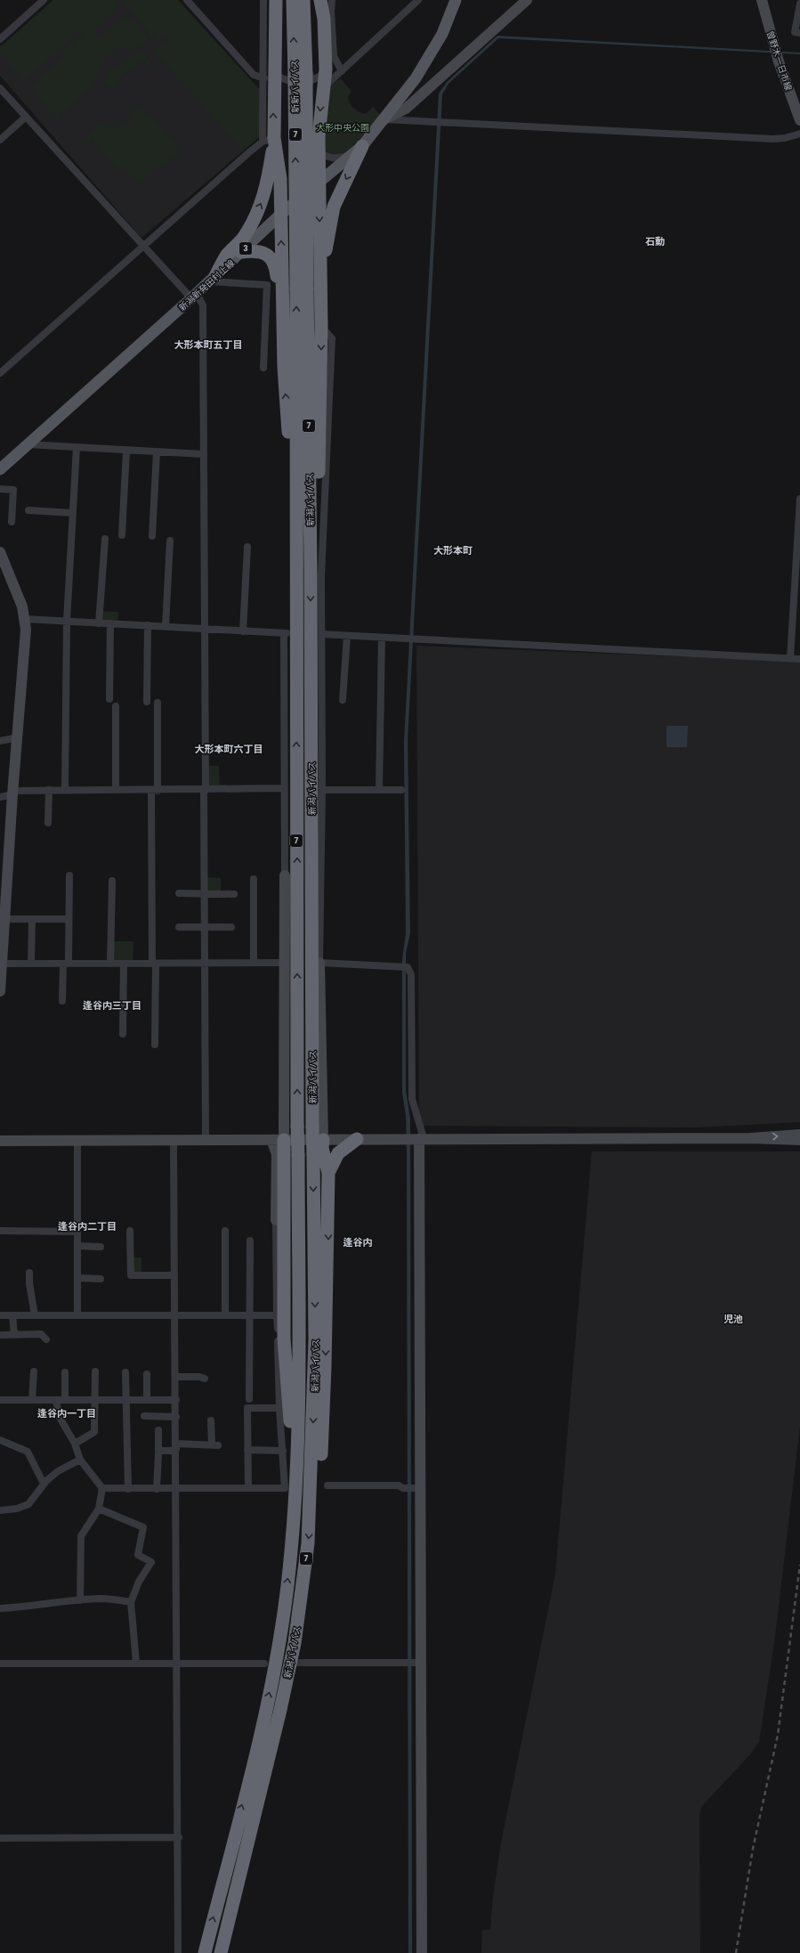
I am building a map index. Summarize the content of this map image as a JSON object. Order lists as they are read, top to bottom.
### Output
{
  "streets": {
    "highway": ["新新バイパス", "7", "新潟バイパス"],
    "main road": ["3", "新潟新発田村上線"],
    "street": ["曽野木一日市線"]
  },
  "crossings": [
    ["新新バイパス", "新潟新発田村上線"],
    ["新新バイパス", "新潟バイパス"],
    ["新潟新発田村上線", "新潟バイパス"]
  ],
  "districts": [
    "石動",
    "大形本町五丁目",
    "大形本町",
    "大形本町六丁目",
    "逢谷内三丁目",
    "逢谷内二丁目",
    "逢谷内",
    "児池",
    "逢谷内一丁目"
  ],
  "parks": ["大形中央公園"]
}
